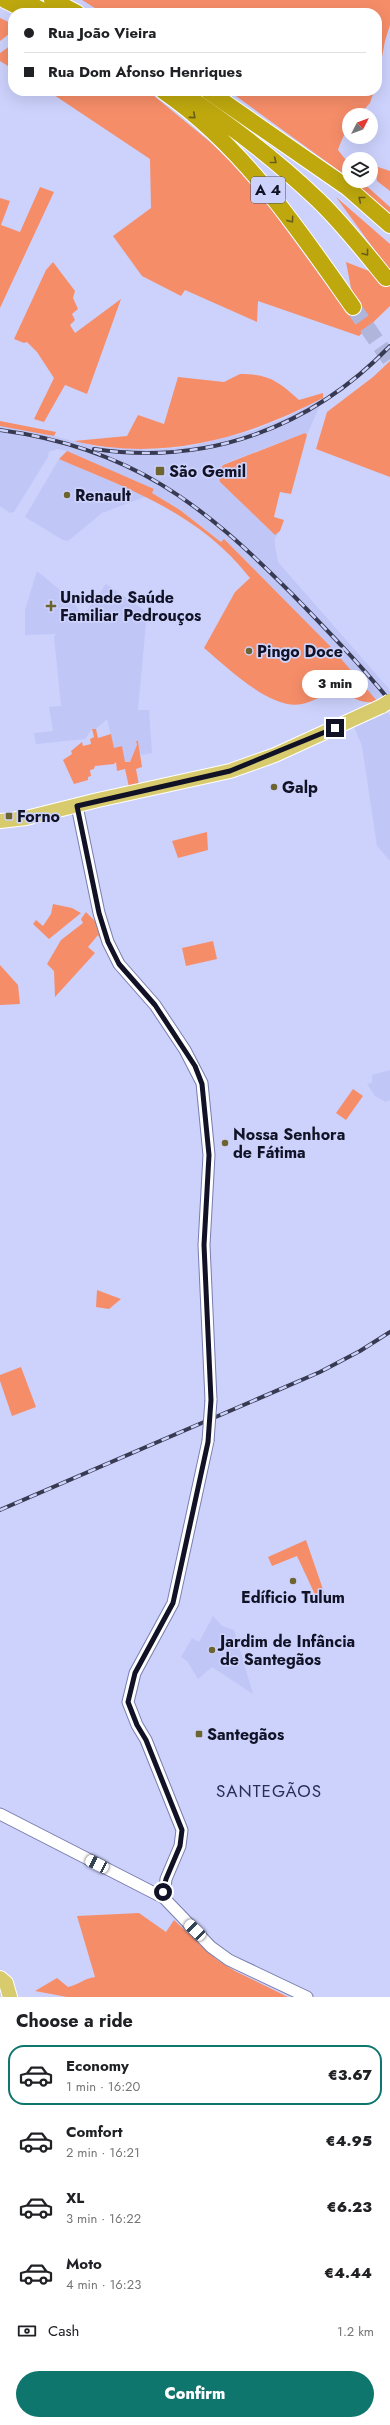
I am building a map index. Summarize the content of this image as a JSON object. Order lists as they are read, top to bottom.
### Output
{
  "streets": {
    "highway": ["A 4"]
  },
  "districts": ["SANTEGÃOS"],
  "places": {
    "transit": ["São Gemil", "Forno", "Santegãos"],
    "other": [
      "Renault",
      "Pingo Doce",
      "Galp",
      "Nossa Senhora de Fátima",
      "Edíficio Tulum",
      "Jardim de Infância de Santegãos"
    ],
    "health": ["Unidade Saúde Familiar Pedrouços"]
  },
  "north": "top right",
  "page": {
    "banner": ["Rua João Vieira", "Rua Dom Afonso Henriques"],
    "bubble": "3 min",
    "heading": "Choose a ride",
    "list": [
      {
        "name": "Economy",
        "note": "1 min · 16:20",
        "value": "€3.67"
      },
      {
        "name": "Comfort",
        "note": "2 min · 16:21",
        "value": "€4.95"
      },
      {
        "name": "XL",
        "note": "3 min · 16:22",
        "value": "€6.23"
      },
      {
        "name": "Moto",
        "note": "4 min · 16:23",
        "value": "€4.44"
      }
    ],
    "pay": ["Cash", "1.2 km"],
    "buttons": "Confirm"
  }
}
